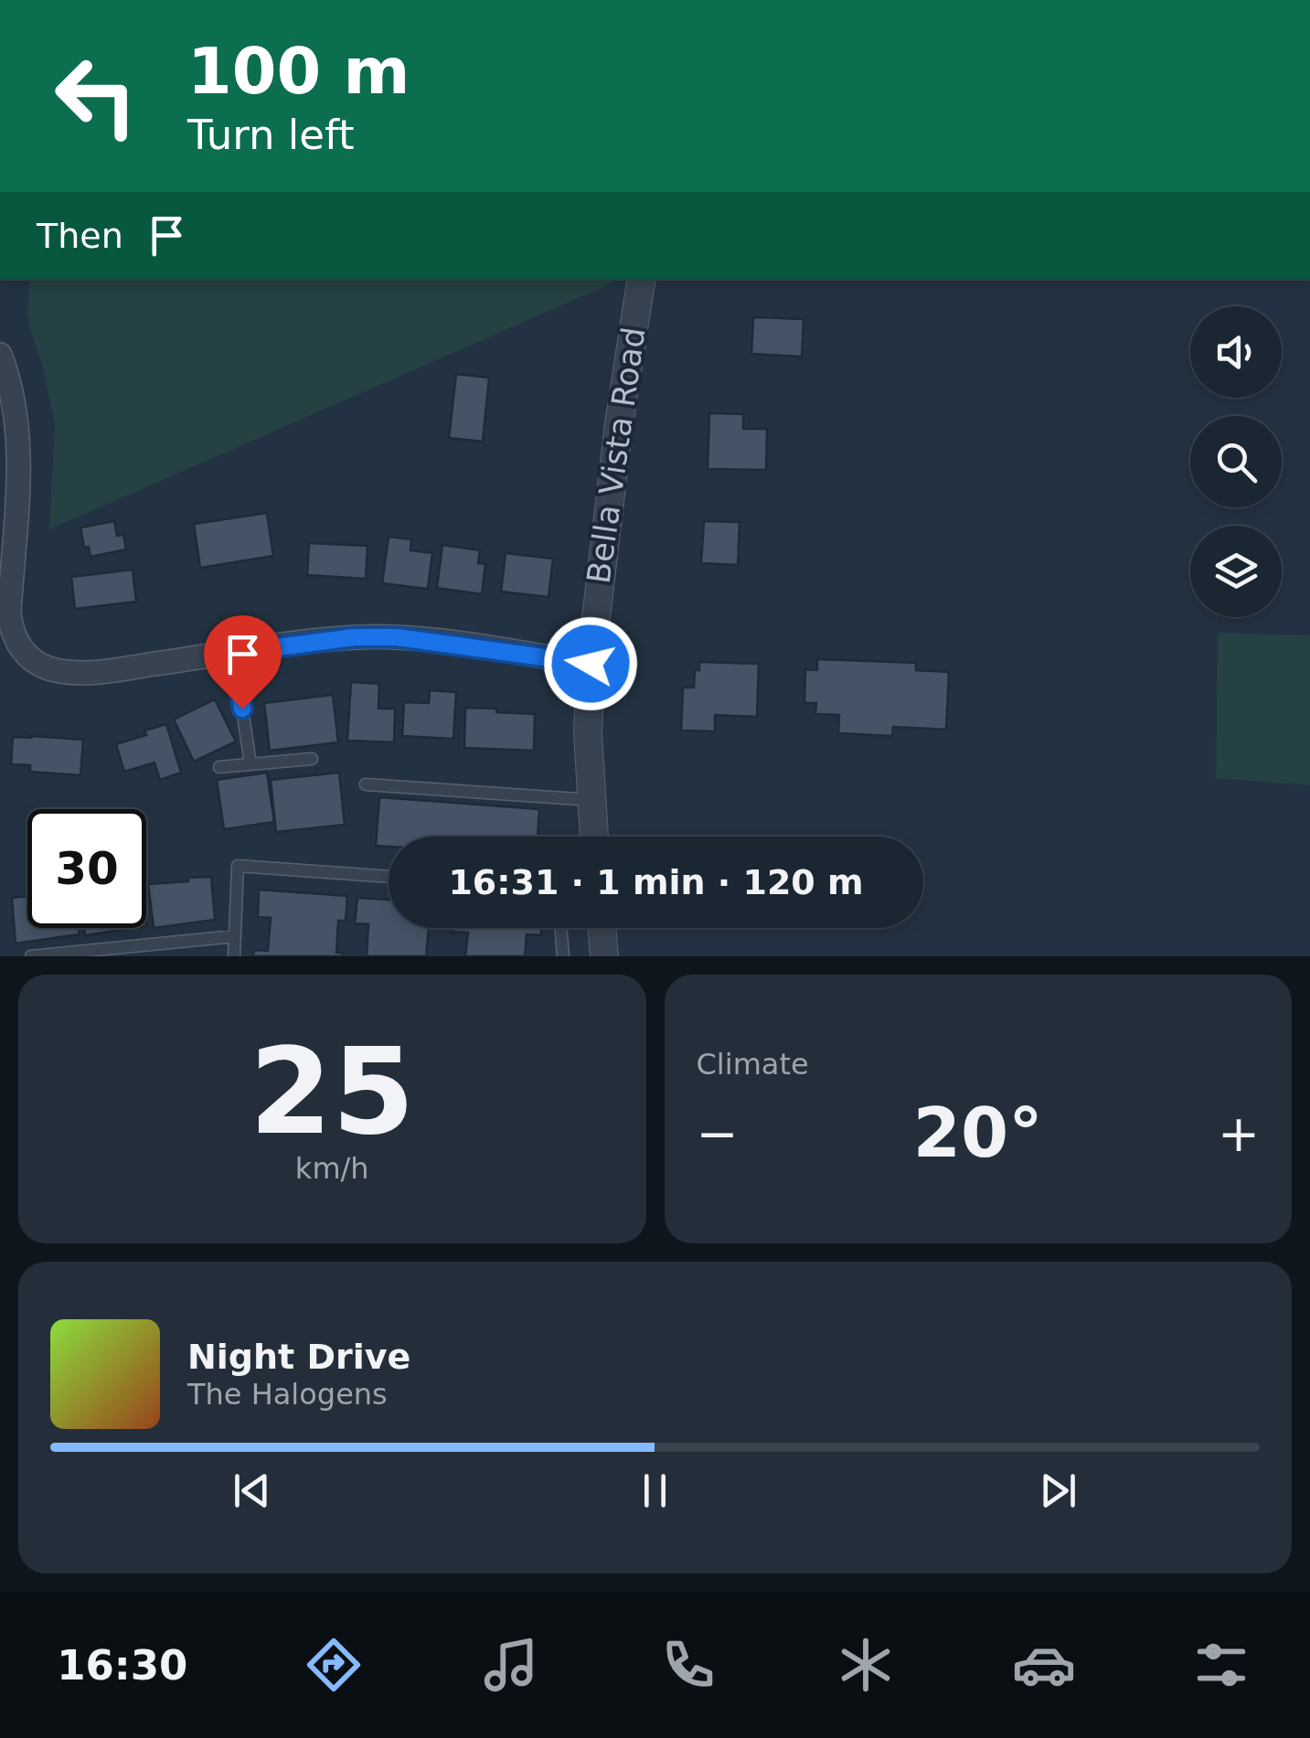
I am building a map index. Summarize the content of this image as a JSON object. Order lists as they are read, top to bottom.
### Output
{
  "streets": {
    "street": ["Bella Vista Road"]
  },
  "page": {
    "turn": ["100 m", "Turn left"],
    "then": "Then",
    "limit": "30",
    "trip": "16:31 · 1 min · 120 m",
    "tile": [
      ["25", "km/h"],
      "Climate"
    ],
    "heat": ["−", "20°", "+"],
    "song": ["Night Drive", "The Halogens"],
    "tabs": "16:30"
  }
}
